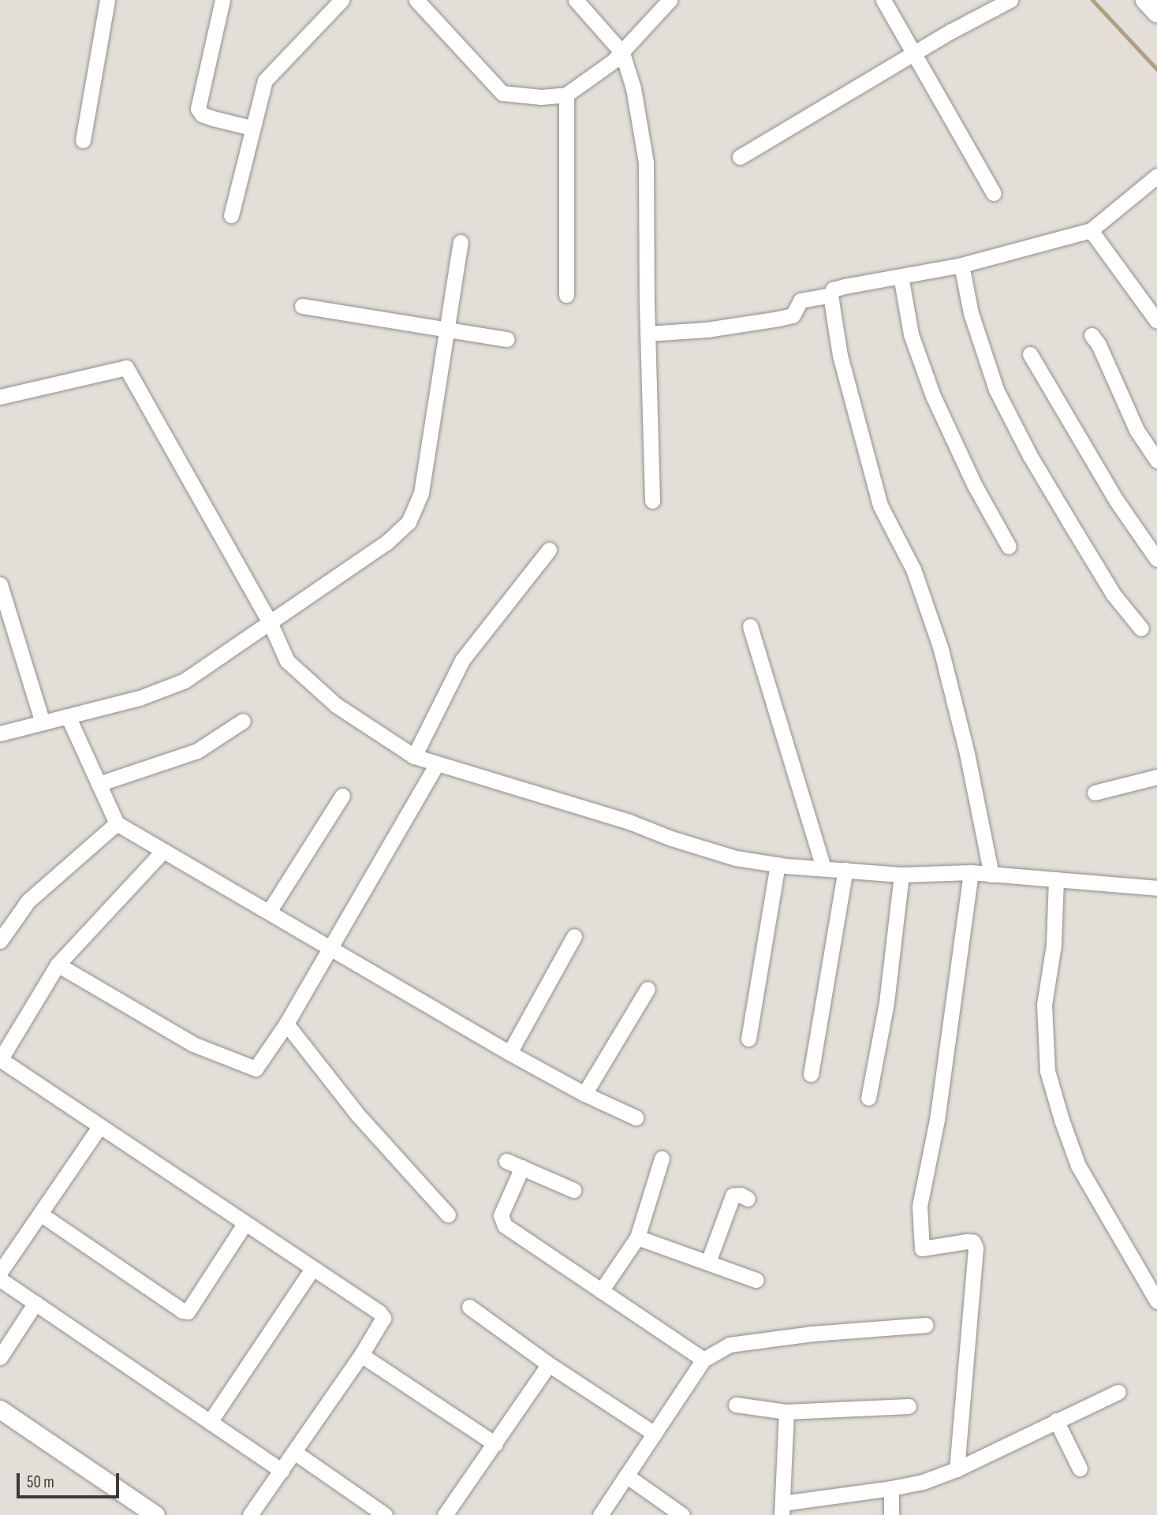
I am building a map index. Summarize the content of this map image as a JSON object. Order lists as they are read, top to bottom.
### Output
{
  "scale_bar": "50 m"
}
